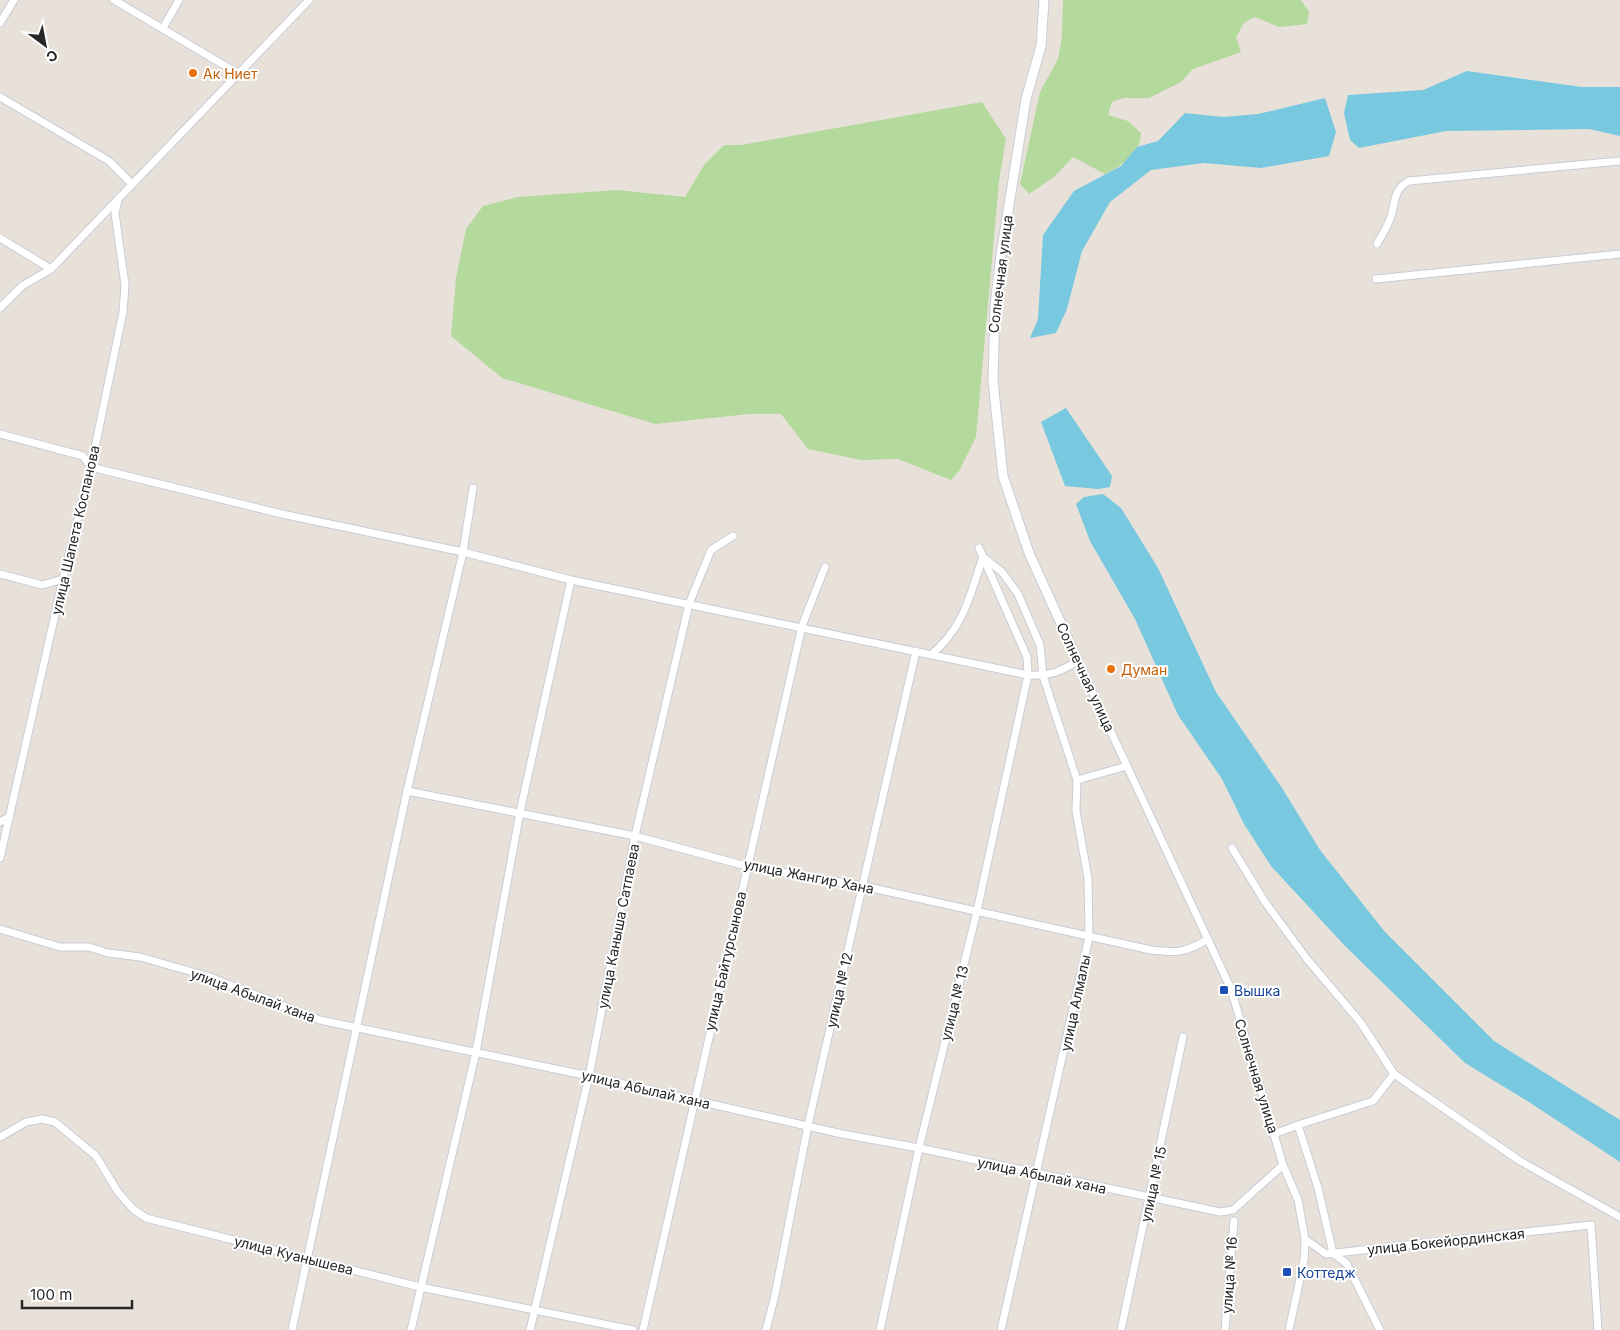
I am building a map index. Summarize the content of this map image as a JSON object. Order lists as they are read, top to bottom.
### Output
{
  "streets": {
    "street": [
      "Солнечная улица",
      "улица Шапета Коспанова",
      "улица Жангир Хана",
      "улица Каныша Сатпаева",
      "улица Байтурсынова",
      "улица № 12",
      "улица Абылай хана",
      "улица № 13",
      "улица Алмалы",
      "улица № 15",
      "улица Бокейординская",
      "улица Куанышева",
      "улица № 16"
    ]
  },
  "crossings": [
    ["Солнечная улица", "улица Жангир Хана"],
    ["Солнечная улица", "улица Абылай хана"],
    ["Солнечная улица", "улица Бокейординская"],
    ["улица Жангир Хана", "улица Каныша Сатпаева"],
    ["улица Жангир Хана", "улица Байтурсынова"],
    ["улица Жангир Хана", "улица № 12"],
    ["улица Жангир Хана", "улица № 13"],
    ["улица Жангир Хана", "улица Алмалы"],
    ["улица Каныша Сатпаева", "улица Абылай хана"],
    ["улица Каныша Сатпаева", "улица Куанышева"],
    ["улица Байтурсынова", "улица Абылай хана"],
    ["улица № 12", "улица Абылай хана"],
    ["улица Абылай хана", "улица № 13"],
    ["улица Абылай хана", "улица Алмалы"],
    ["улица Абылай хана", "улица № 15"]
  ],
  "places": {
    "other": ["Ак Ниет", "Думан"],
    "transit": ["Вышка", "Коттедж"]
  },
  "scale_bar": "100 m",
  "north": "bottom right"
}
